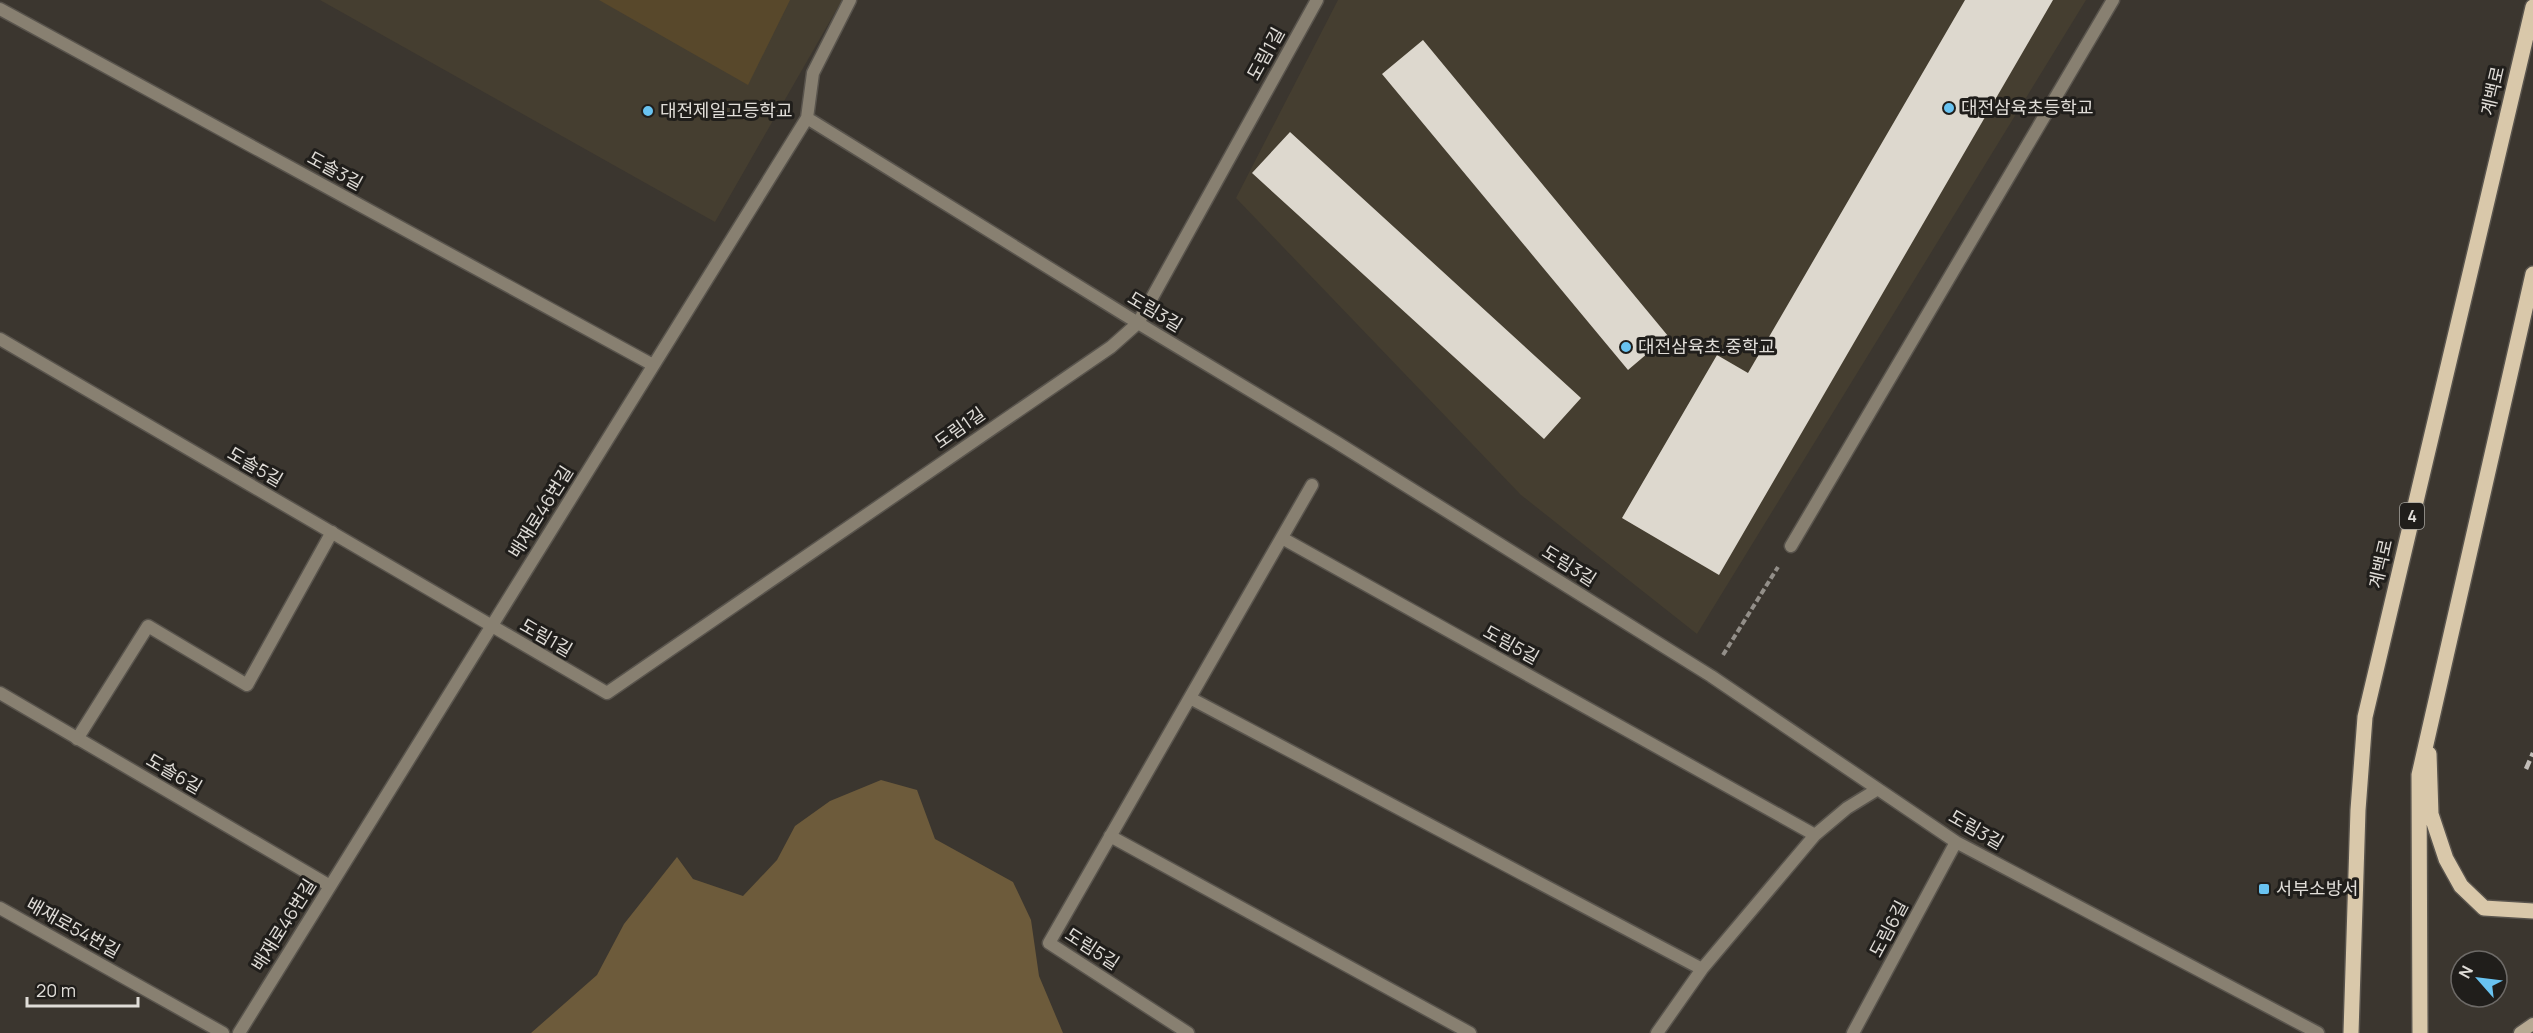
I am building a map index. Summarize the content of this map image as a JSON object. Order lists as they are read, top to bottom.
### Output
{
  "streets": {
    "main road": ["계백로", "4"],
    "street": [
      "도림1길",
      "도솔3길",
      "도림3길",
      "도솔5길",
      "배재로46번길",
      "도림5길",
      "도솔6길",
      "배재로54번길",
      "도림6길"
    ]
  },
  "crossings": [
    ["도림1길", "도림3길"],
    ["도림1길", "도솔5길"],
    ["도림1길", "배재로46번길"],
    ["도솔3길", "배재로46번길"],
    ["도림3길", "배재로46번길"],
    ["도림3길", "도림6길"],
    ["도솔5길", "배재로46번길"],
    ["배재로46번길", "도솔6길"]
  ],
  "places": {
    "other": ["대전삼육초등학교", "대전제일고등학교", "대전삼육초.중학교"],
    "transit": ["서부소방서"]
  },
  "scale_bar": "20 m",
  "north": "top left"
}
